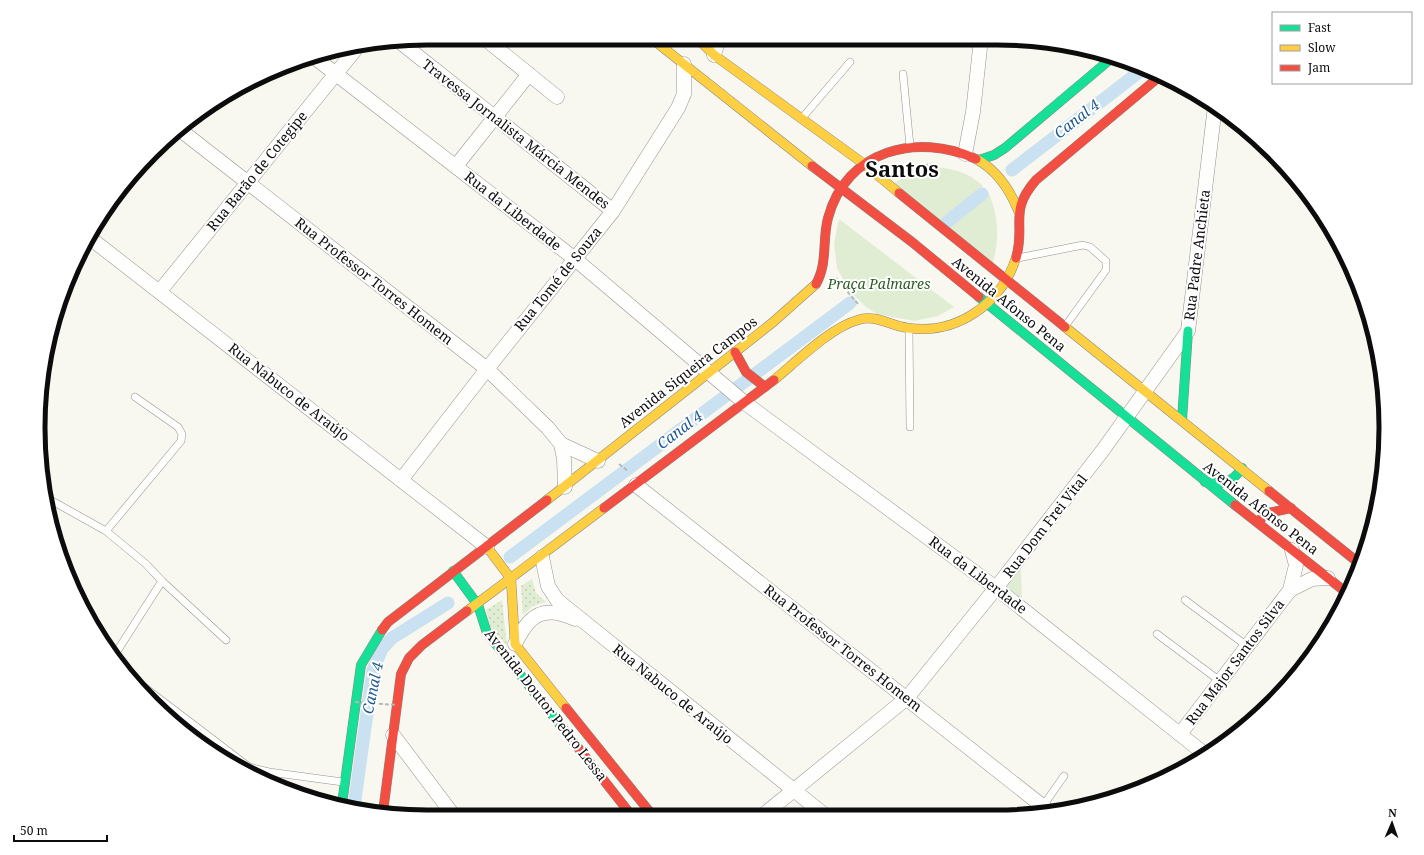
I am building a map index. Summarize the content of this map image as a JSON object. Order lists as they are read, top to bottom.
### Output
{
  "streets": {
    "main road": ["Avenida Afonso Pena", "Avenida Siqueira Campos", "Avenida Doutor Pedro Lessa"],
    "street": [
      "Travessa Jornalista Márcia Mendes",
      "Rua Barão de Cotegipe",
      "Rua da Liberdade",
      "Rua Padre Anchieta",
      "Rua Tomé de Souza",
      "Rua Professor Torres Homem",
      "Rua Nabuco de Araújo",
      "Rua Dom Frei Vital",
      "Rua Major Santos Silva"
    ]
  },
  "crossings": [
    ["Travessa Jornalista Márcia Mendes", "Rua Tomé de Souza"],
    ["Rua Barão de Cotegipe", "Rua da Liberdade"],
    ["Rua Barão de Cotegipe", "Rua Professor Torres Homem"],
    ["Rua Barão de Cotegipe", "Rua Nabuco de Araújo"],
    ["Rua da Liberdade", "Rua Tomé de Souza"],
    ["Rua da Liberdade", "Avenida Siqueira Campos"],
    ["Rua da Liberdade", "Rua Dom Frei Vital"],
    ["Rua da Liberdade", "Rua Major Santos Silva"],
    ["Rua Padre Anchieta", "Avenida Afonso Pena"],
    ["Rua Padre Anchieta", "Rua Dom Frei Vital"],
    ["Rua Tomé de Souza", "Rua Professor Torres Homem"],
    ["Rua Tomé de Souza", "Avenida Afonso Pena"],
    ["Rua Tomé de Souza", "Rua Nabuco de Araújo"],
    ["Rua Professor Torres Homem", "Avenida Siqueira Campos"],
    ["Rua Professor Torres Homem", "Rua Dom Frei Vital"],
    ["Avenida Afonso Pena", "Avenida Siqueira Campos"],
    ["Avenida Afonso Pena", "Rua Dom Frei Vital"],
    ["Avenida Afonso Pena", "Rua Major Santos Silva"],
    ["Avenida Siqueira Campos", "Rua Nabuco de Araújo"],
    ["Avenida Siqueira Campos", "Avenida Doutor Pedro Lessa"],
    ["Rua Nabuco de Araújo", "Rua Dom Frei Vital"],
    ["Rua Nabuco de Araújo", "Avenida Doutor Pedro Lessa"]
  ],
  "districts": ["Santos"],
  "water": ["Canal 4"],
  "parks": ["Praça Palmares"],
  "legend": ["Fast", "Slow", "Jam"],
  "scale_bar": "50 m",
  "north": "top"
}
